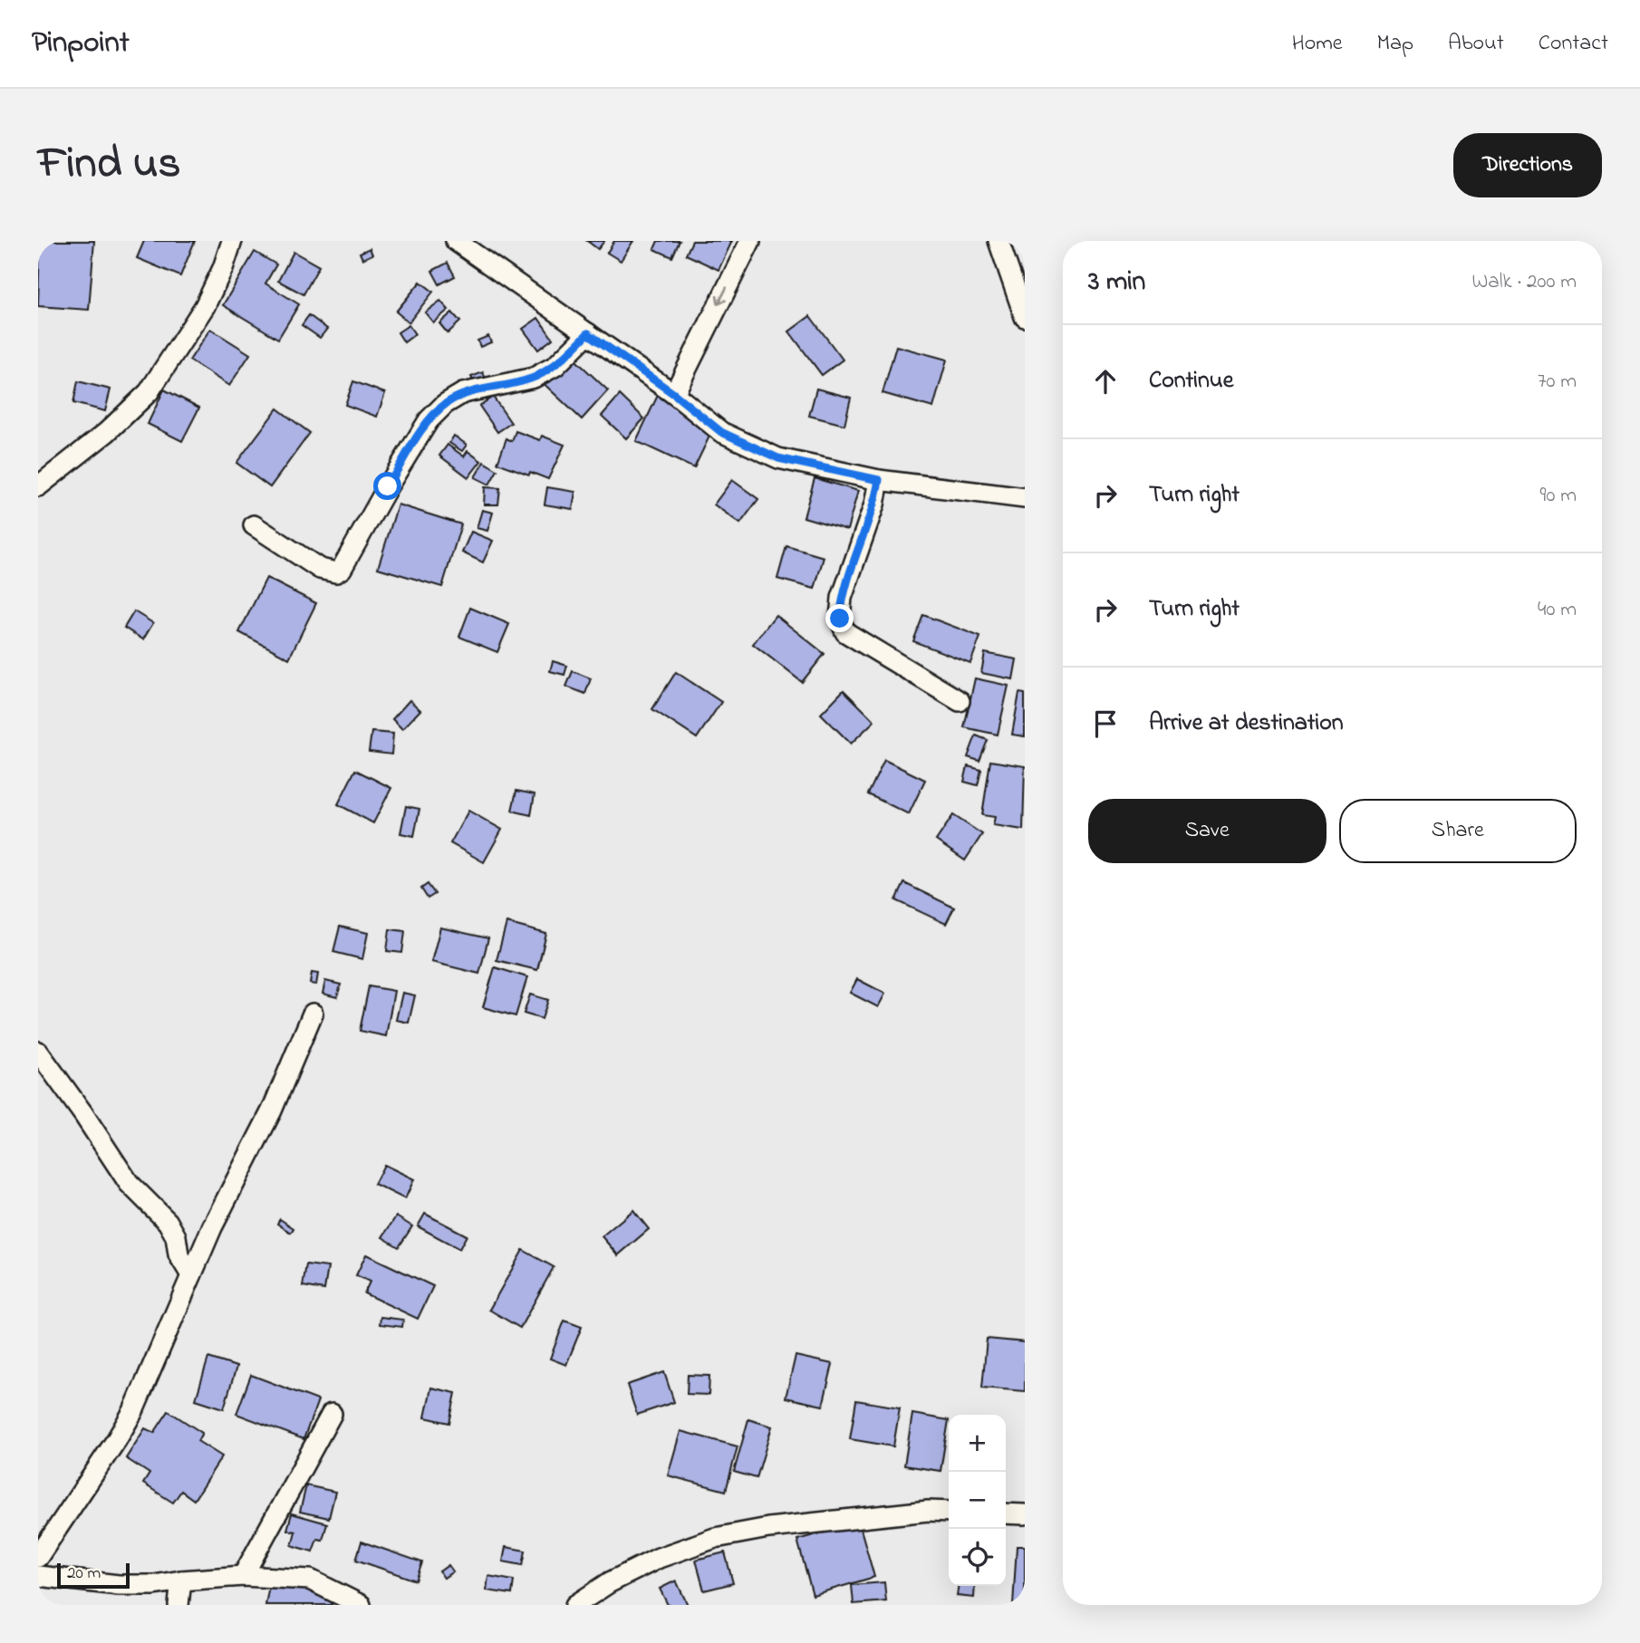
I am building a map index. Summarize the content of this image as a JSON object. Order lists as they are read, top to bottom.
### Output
{
  "scale_bar": "20 m",
  "page": {
    "header": "Pinpoint",
    "nav": [
      "Home",
      "Map",
      "About",
      "Contact"
    ],
    "title": "Find us",
    "buttons": [
      "Directions",
      ["Save", "Share"]
    ],
    "heading": ["3 min", "Walk · 200 m"],
    "list": [
      ["Continue", "70 m"],
      ["Turn right", "90 m"],
      ["Turn right", "40 m"],
      "Arrive at destination"
    ],
    "map_buttons": ["+", "−"],
    "scale": "20 m"
  }
}
